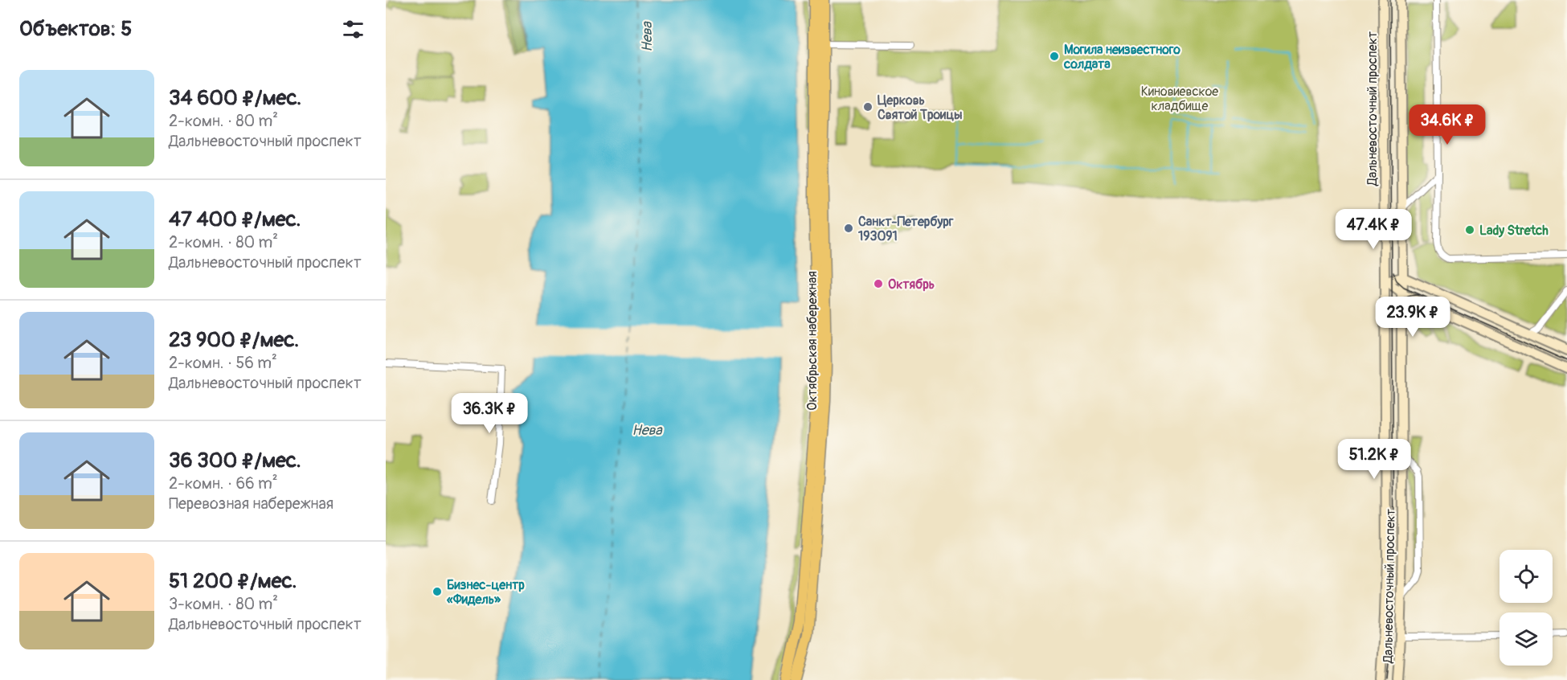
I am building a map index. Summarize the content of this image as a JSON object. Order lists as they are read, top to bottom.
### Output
{
  "streets": {
    "main road": ["Дальневосточный проспект", "Октябрьская набережная"]
  },
  "water": ["Нева"],
  "parks": ["Киновиевское кладбище"],
  "places": [
    "Могила неизвестного солдата",
    "Церковь Святой Троицы",
    "Санкт-Петербург 193091",
    "Lady Stretch",
    "Октябрь",
    "Бизнес-центр «Фидель»"
  ],
  "page": {
    "heading": "Объектов: 5",
    "list": [
      {
        "name": "34 600 ₽/мес.",
        "note": "2-комн. · 80 m² · Дальневосточный проспект"
      },
      {
        "name": "47 400 ₽/мес.",
        "note": "2-комн. · 80 m² · Дальневосточный проспект"
      },
      {
        "name": "23 900 ₽/мес.",
        "note": "2-комн. · 56 m² · Дальневосточный проспект"
      },
      {
        "name": "36 300 ₽/мес.",
        "note": "2-комн. · 66 m² · Перевозная набережная"
      },
      {
        "name": "51 200 ₽/мес.",
        "note": "3-комн. · 80 m² · Дальневосточный проспект"
      }
    ],
    "price": [
      "34.6K ₽",
      "47.4K ₽",
      "23.9K ₽",
      "36.3K ₽",
      "51.2K ₽"
    ]
  }
}
